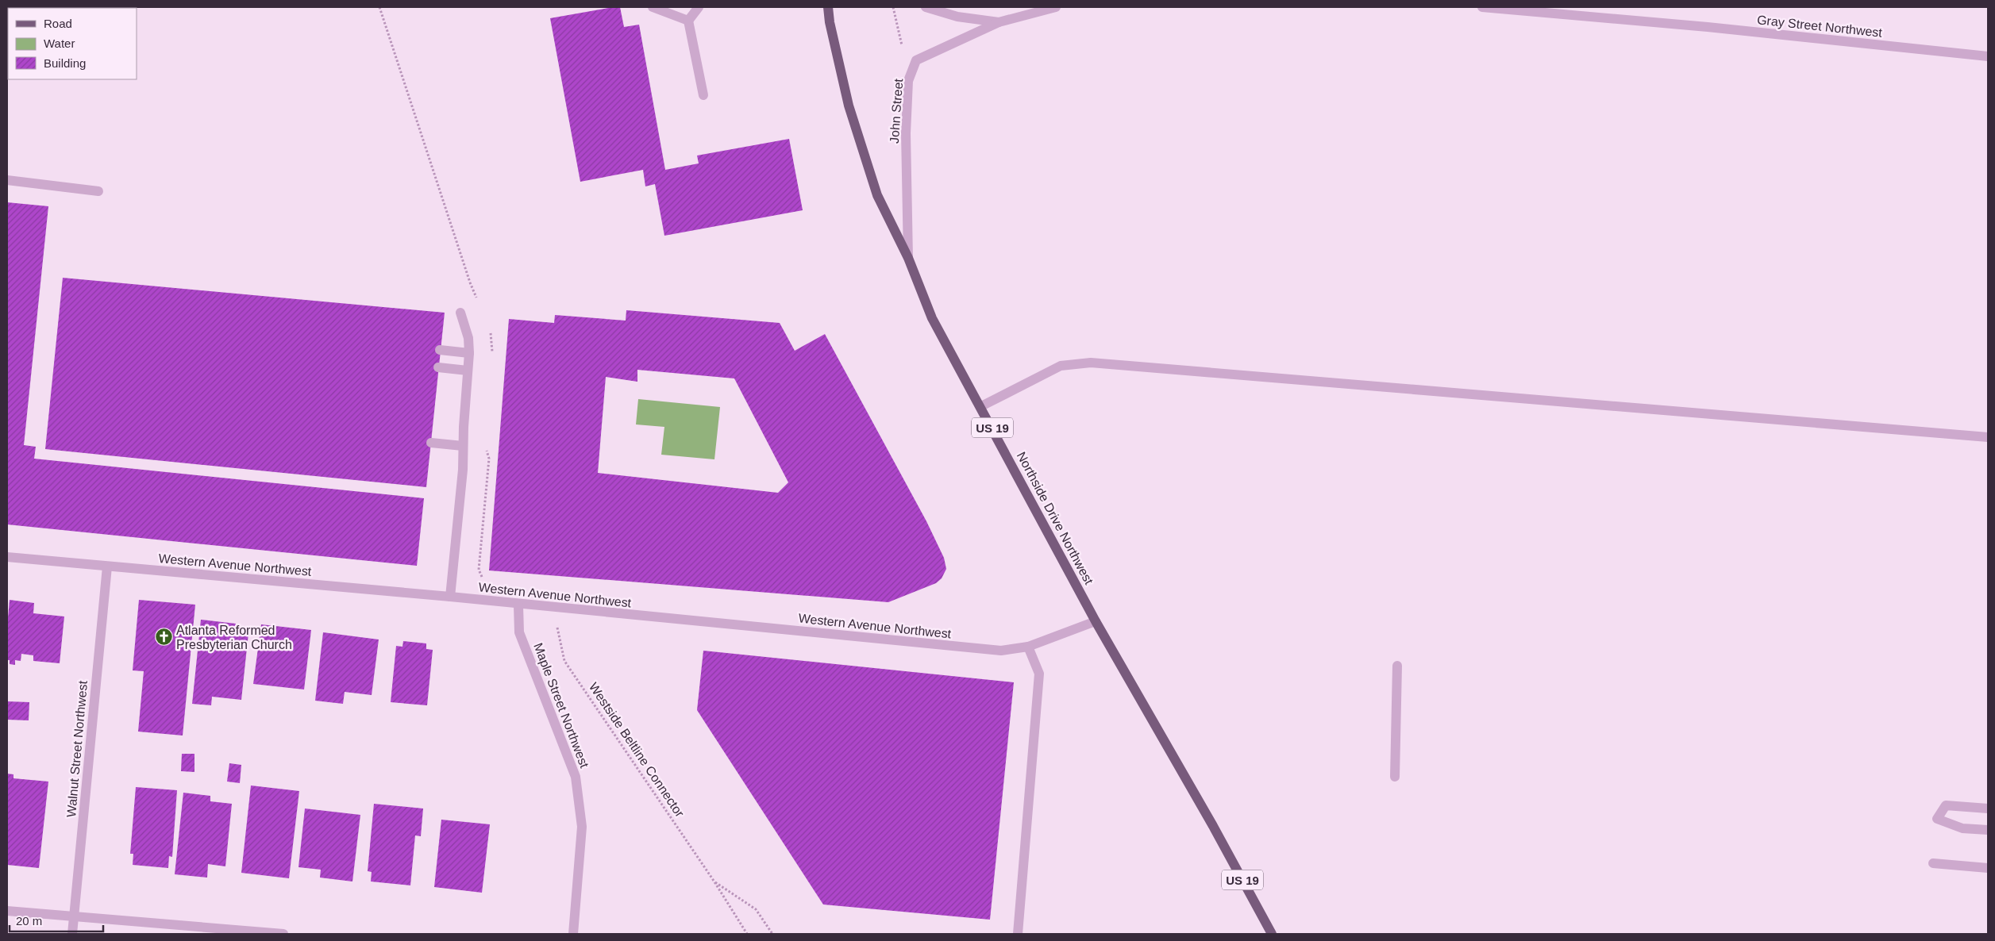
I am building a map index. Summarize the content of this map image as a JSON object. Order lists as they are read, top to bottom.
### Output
{
  "streets": {
    "main road": ["US 19", "Northside Drive Northwest"],
    "street": [
      "Gray Street Northwest",
      "John Street",
      "Western Avenue Northwest",
      "Maple Street Northwest",
      "Walnut Street Northwest"
    ],
    "path": ["Westside Beltline Connector"]
  },
  "crossings": [
    ["John Street", "Northside Drive Northwest"],
    ["Northside Drive Northwest", "Western Avenue Northwest"],
    ["Western Avenue Northwest", "Maple Street Northwest"],
    ["Western Avenue Northwest", "Walnut Street Northwest"]
  ],
  "places": {
    "church": ["Atlanta Reformed Presbyterian Church"]
  },
  "legend": ["Road", "Water", "Building"],
  "scale_bar": "20 m"
}
